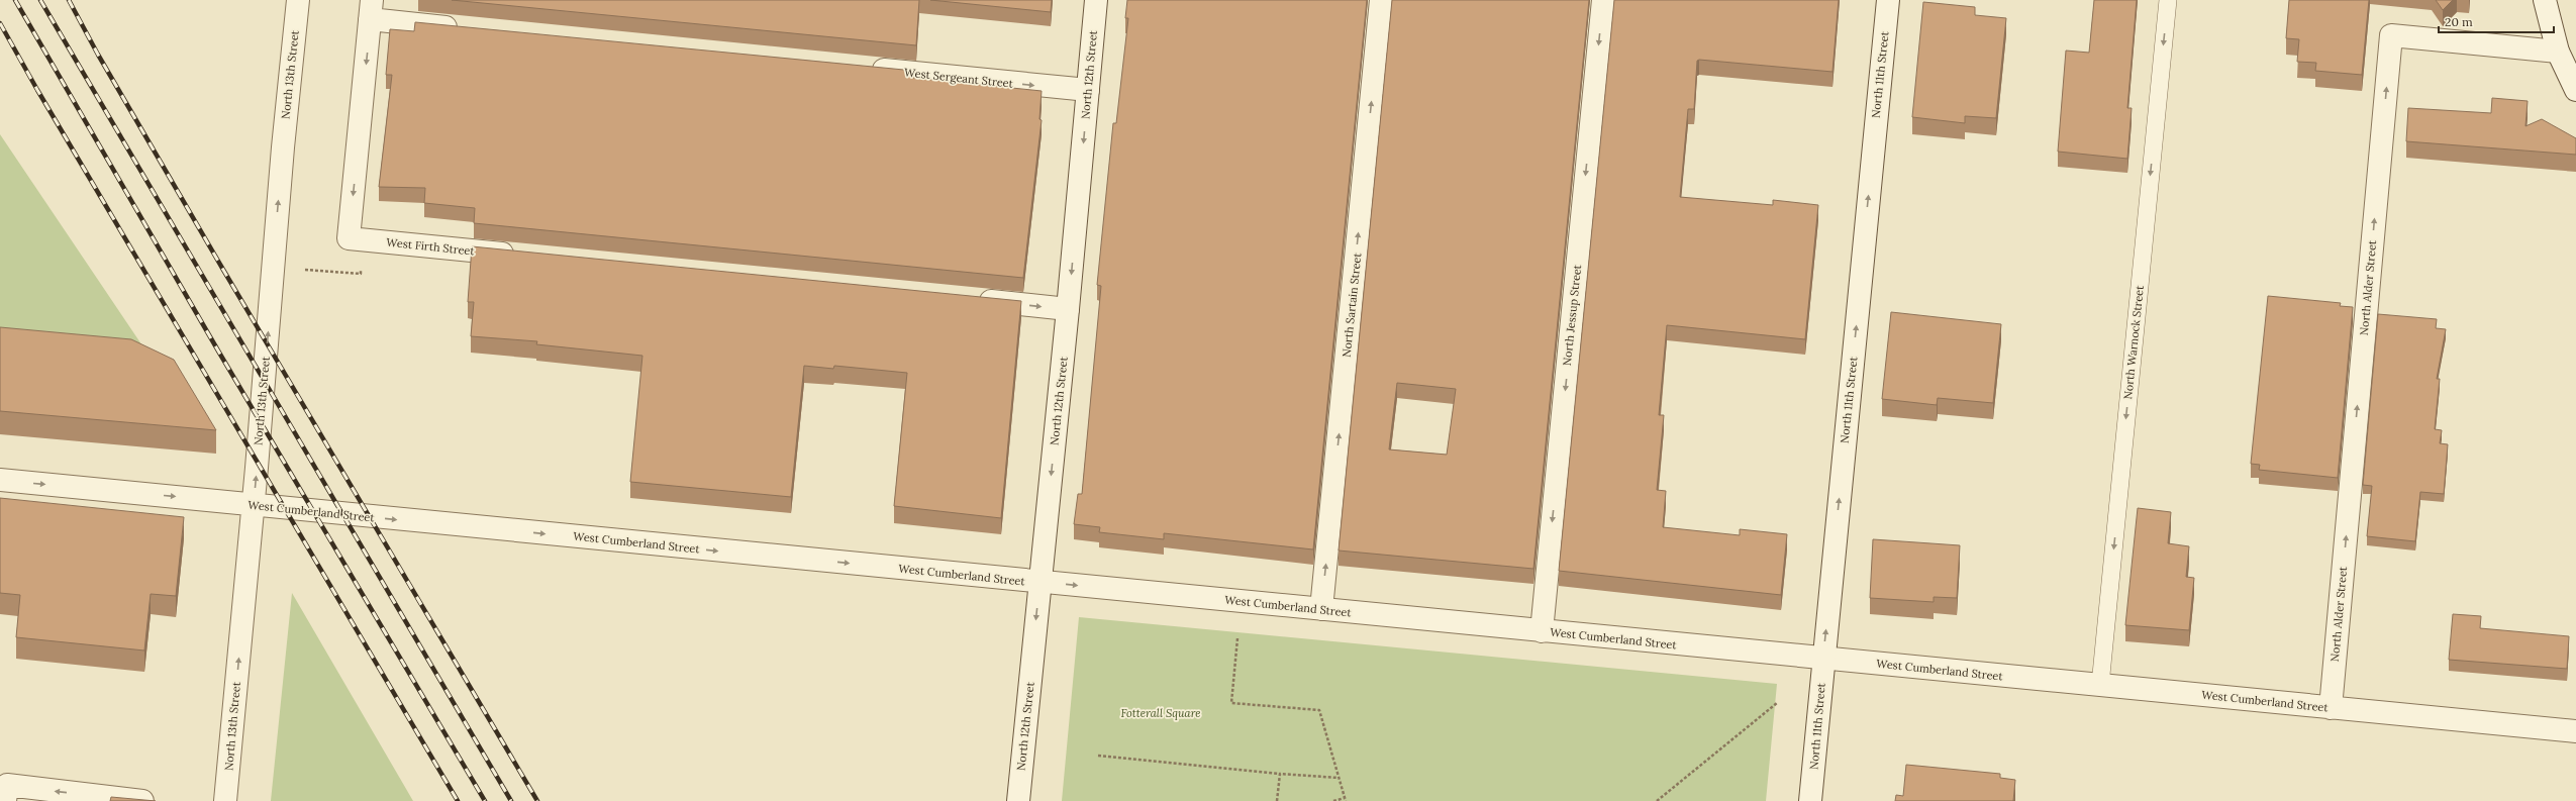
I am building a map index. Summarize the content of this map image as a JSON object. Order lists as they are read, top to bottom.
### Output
{
  "streets": {
    "street": [
      "North 13th Street",
      "North 12th Street",
      "North 11th Street",
      "West Sergeant Street",
      "West Firth Street",
      "North Alder Street",
      "North Sartain Street",
      "North Jessup Street",
      "West Cumberland Street"
    ],
    "lane": ["North Warnock Street"]
  },
  "crossings": [
    ["North 13th Street", "West Cumberland Street"],
    ["North 12th Street", "West Sergeant Street"],
    ["North 12th Street", "West Cumberland Street"],
    ["North 11th Street", "West Cumberland Street"],
    ["North Alder Street", "West Cumberland Street"],
    ["North Sartain Street", "West Cumberland Street"],
    ["North Jessup Street", "West Cumberland Street"],
    ["North Warnock Street", "West Cumberland Street"]
  ],
  "one_way": [
    "North 13th Street",
    "North 12th Street",
    "North 11th Street",
    "West Sergeant Street",
    "West Firth Street",
    "North Alder Street",
    "North Sartain Street",
    "North Jessup Street",
    "North Warnock Street",
    "West Cumberland Street"
  ],
  "parks": ["Fotterall Square"],
  "scale_bar": "20 m"
}
